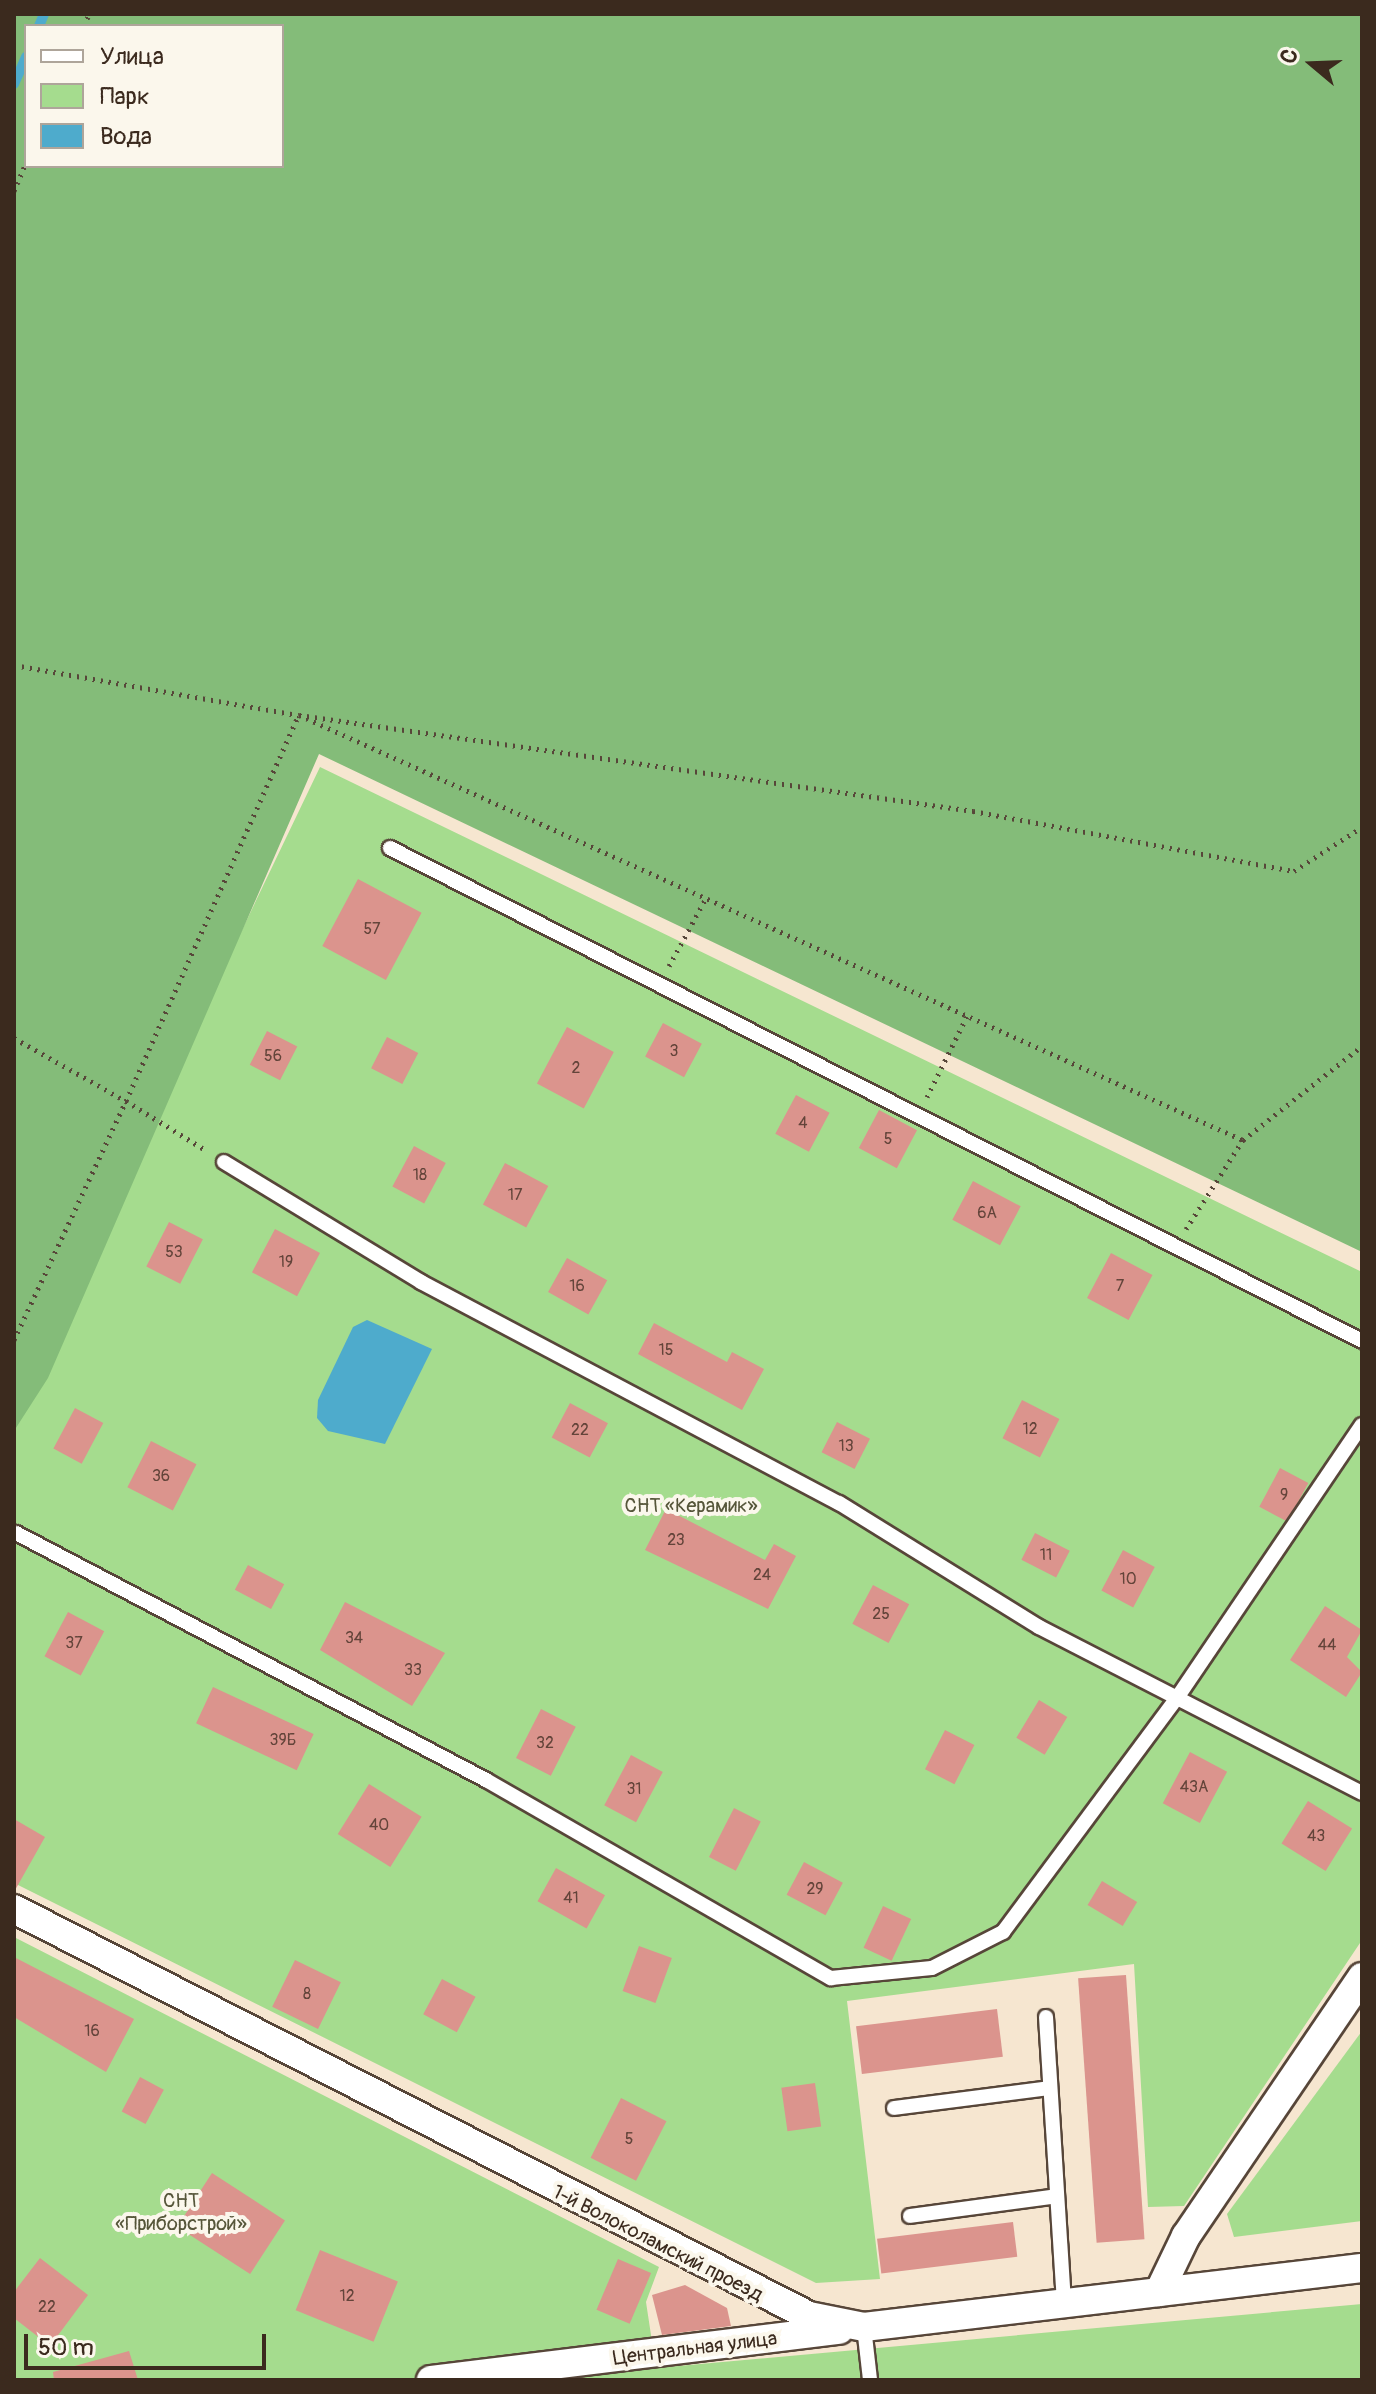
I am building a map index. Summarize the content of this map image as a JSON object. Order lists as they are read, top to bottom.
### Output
{
  "streets": {
    "street": ["1-й Волоколамский проезд", "Центральная улица"]
  },
  "crossings": [
    ["1-й Волоколамский проезд", "Центральная улица"]
  ],
  "parks": ["СНТ «Керамик»", "СНТ «Приборстрой»"],
  "house_numbers": [
    "57",
    "3",
    "56",
    "2",
    "4",
    "5",
    "18",
    "17",
    "6А",
    "53",
    "19",
    "16",
    "7",
    "15",
    "12",
    "22",
    "13",
    "36",
    "9",
    "23",
    "11",
    "24",
    "10",
    "25",
    "34",
    "37",
    "44",
    "33",
    "39Б",
    "32",
    "43А",
    "31",
    "40",
    "43",
    "29",
    "41",
    "8",
    "16",
    "5",
    "12",
    "22"
  ],
  "legend": ["Улица", "Парк", "Вода"],
  "scale_bar": "50 m",
  "north": "left"
}
